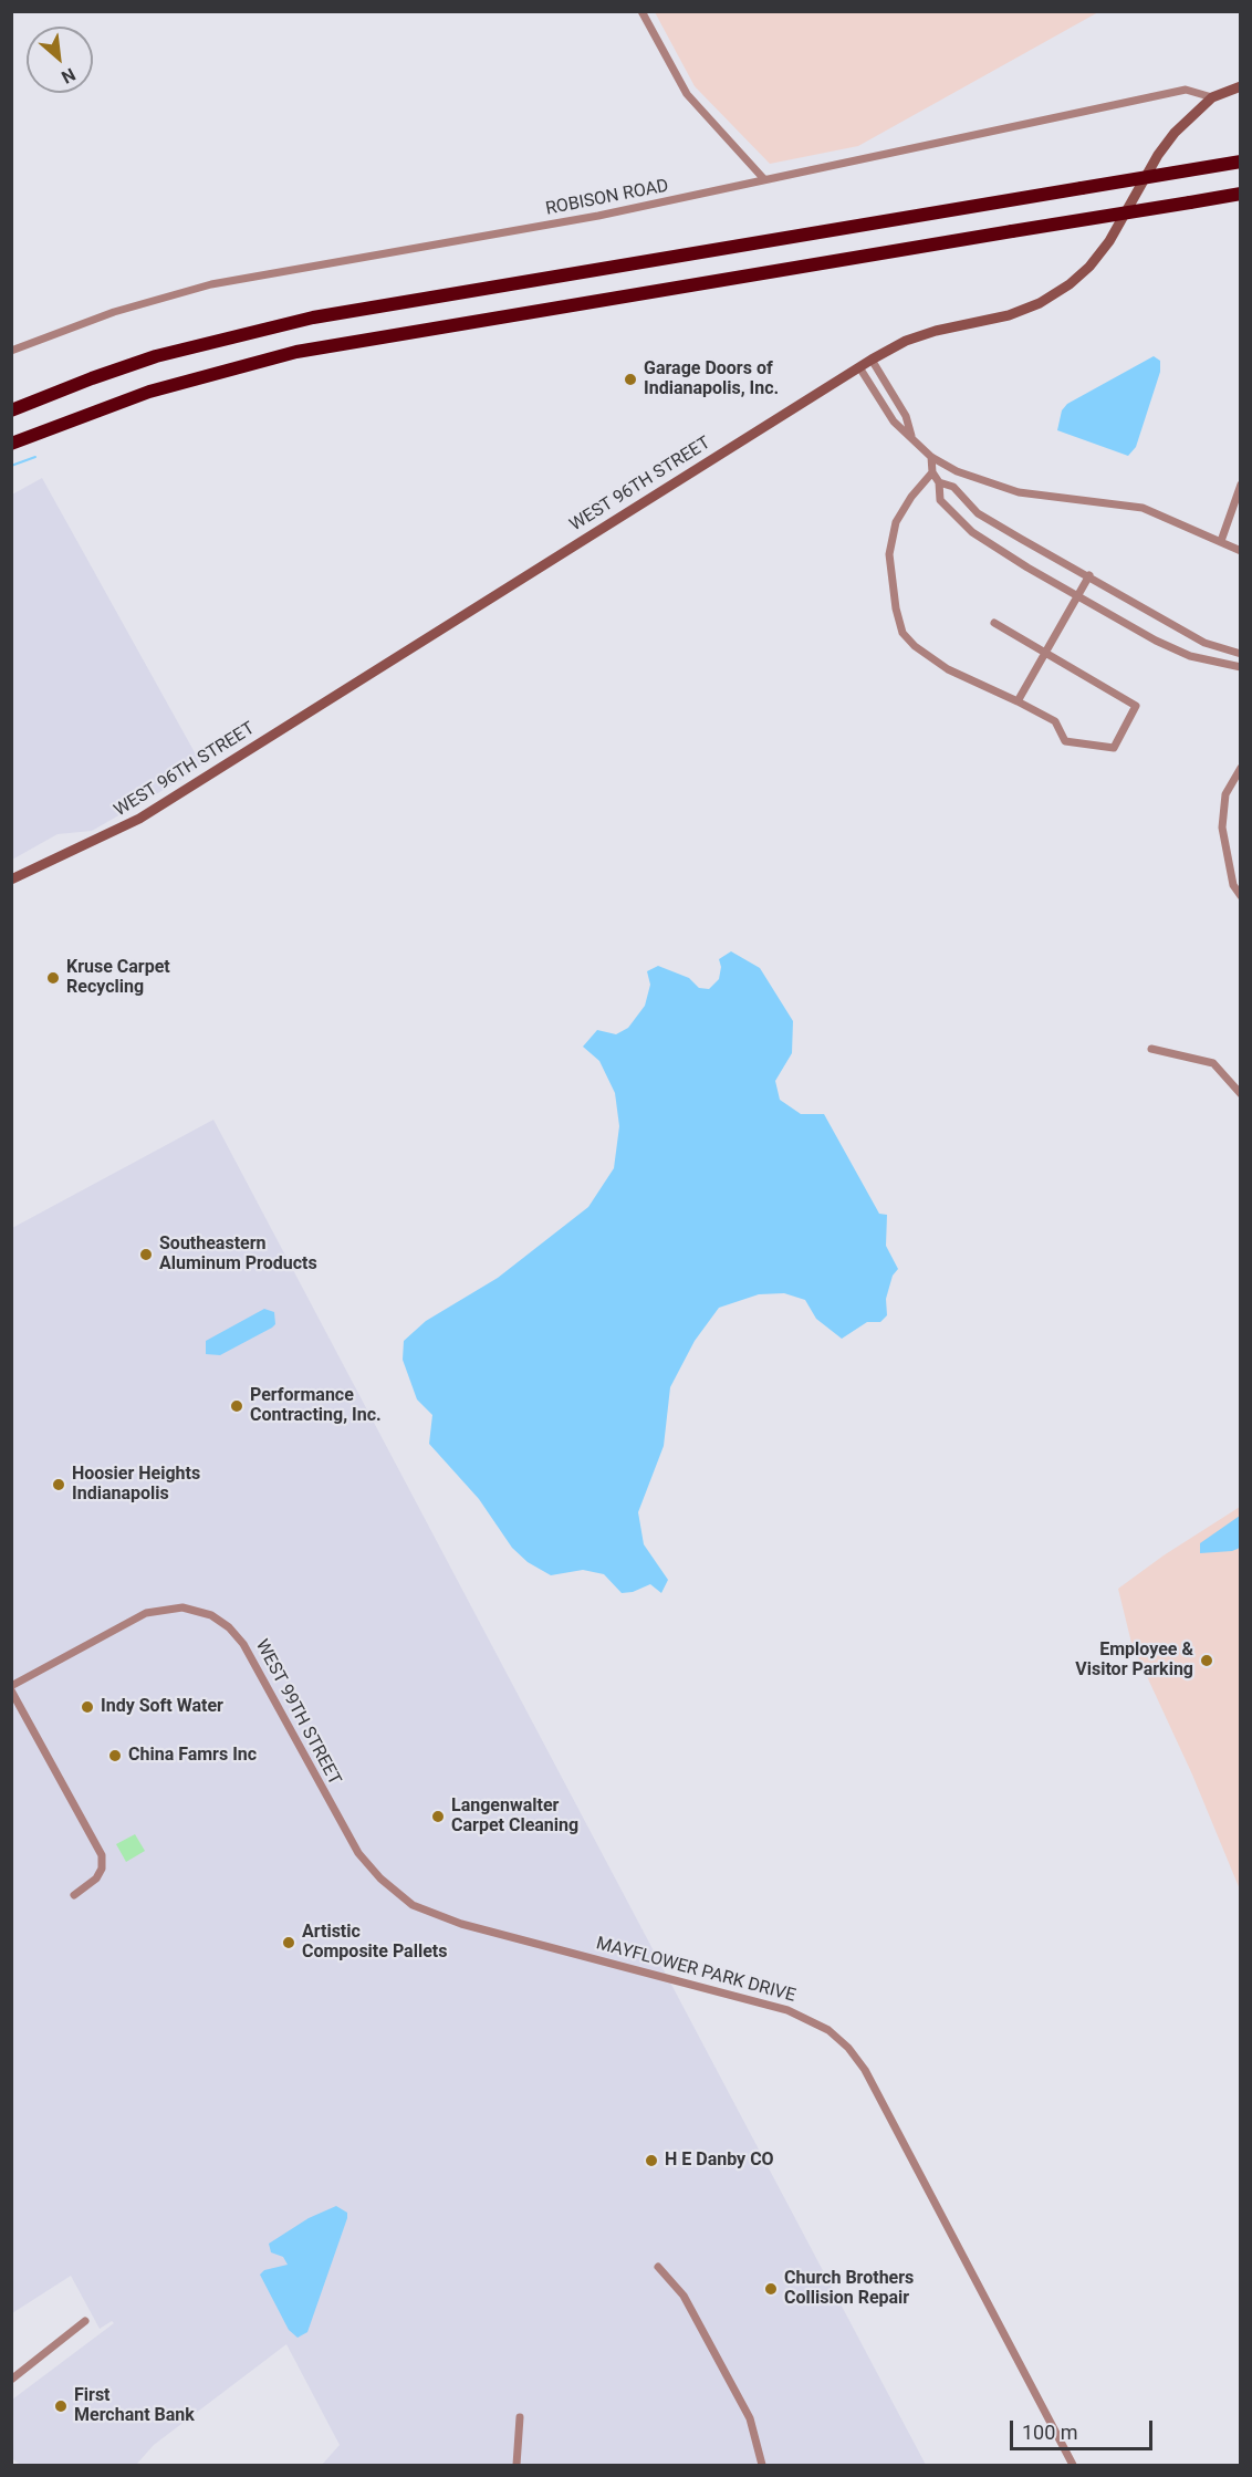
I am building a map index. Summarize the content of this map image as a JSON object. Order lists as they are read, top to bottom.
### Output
{
  "streets": {
    "street": [
      "ROBISON ROAD",
      "WEST 96TH STREET",
      "WEST 99TH STREET",
      "MAYFLOWER PARK DRIVE"
    ]
  },
  "crossings": [
    ["ROBISON ROAD", "WEST 96TH STREET"],
    ["WEST 99TH STREET", "MAYFLOWER PARK DRIVE"]
  ],
  "places": [
    "Garage Doors of Indianapolis, Inc.",
    "Kruse Carpet Recycling",
    "Southeastern Aluminum Products",
    "Performance Contracting, Inc.",
    "Hoosier Heights Indianapolis",
    "Employee & Visitor Parking",
    "Indy Soft Water",
    "China Famrs Inc",
    "Langenwalter Carpet Cleaning",
    "Artistic Composite Pallets",
    "H E Danby CO",
    "Church Brothers Collision Repair",
    "First Merchant Bank"
  ],
  "scale_bar": "100 m",
  "north": "bottom right"
}
